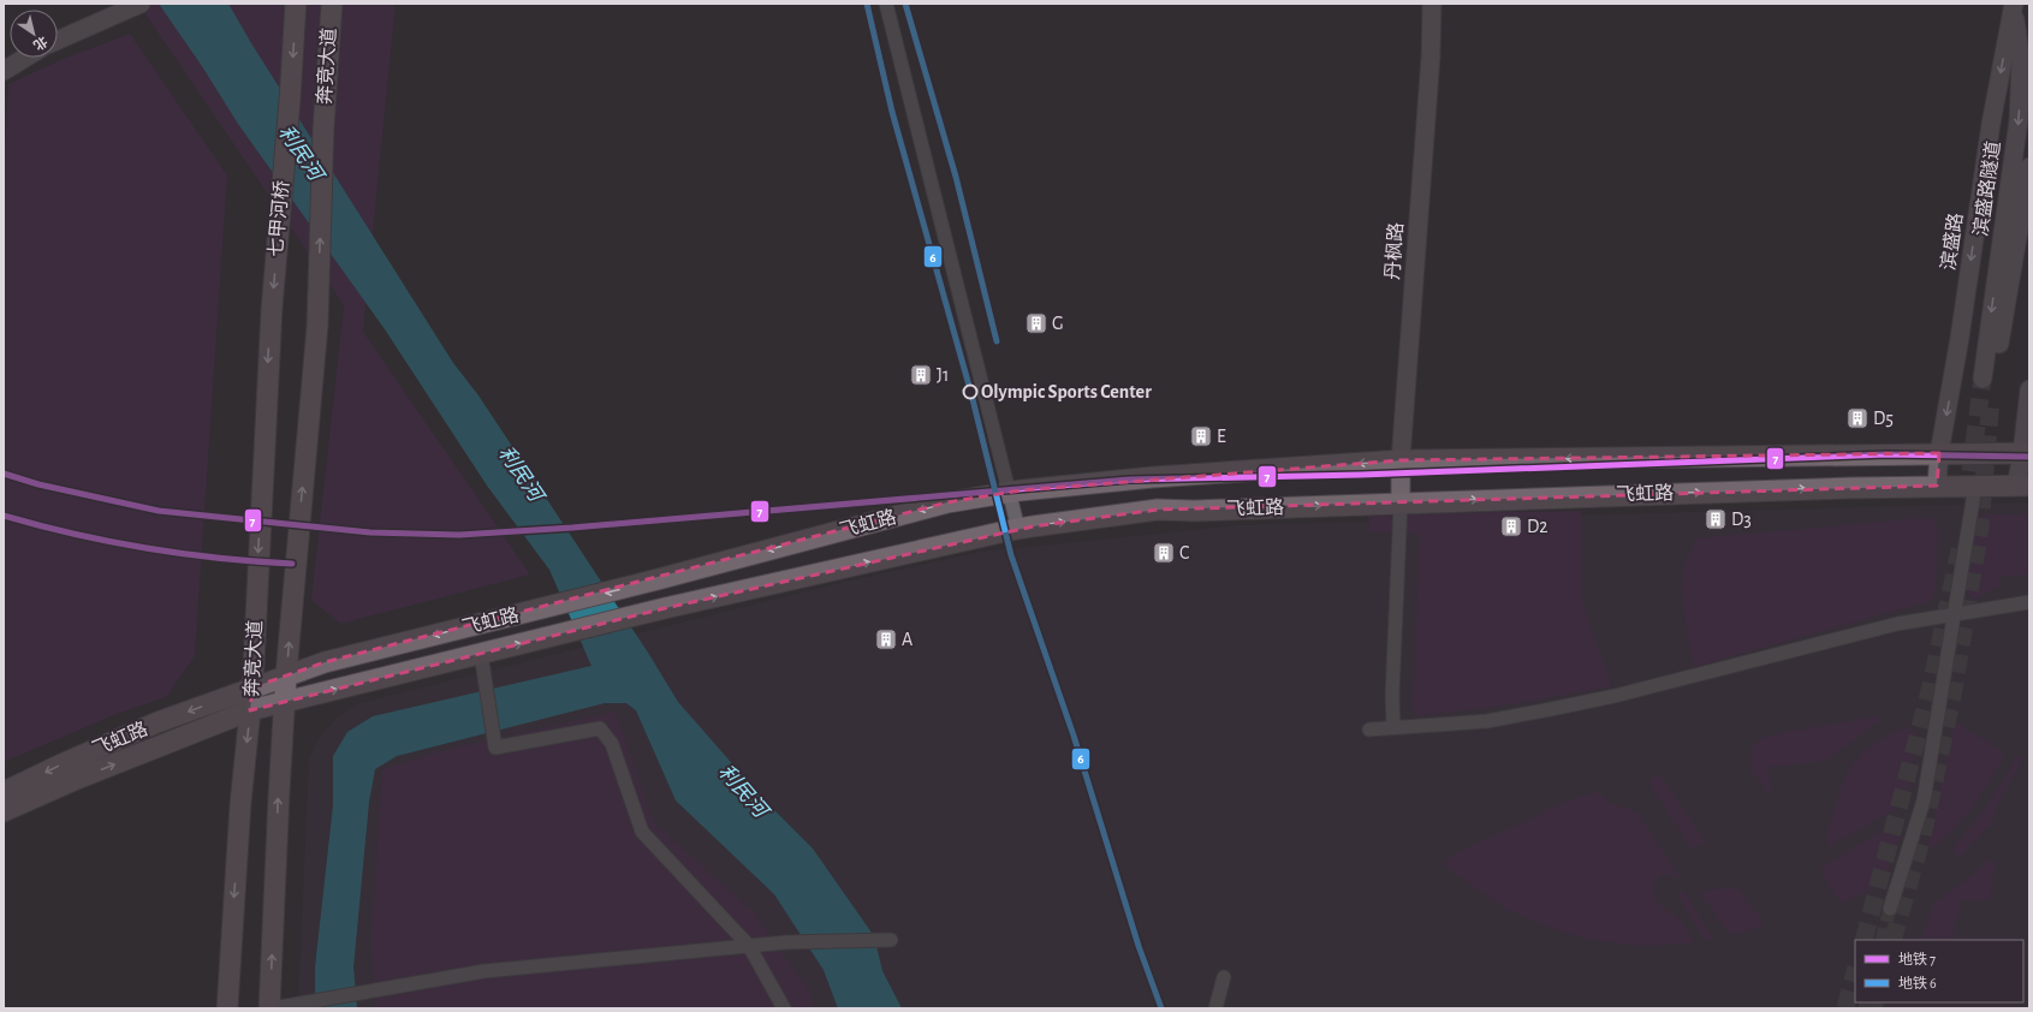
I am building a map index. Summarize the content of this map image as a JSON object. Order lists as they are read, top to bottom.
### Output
{
  "streets": {
    "main road": [
      "奔竞大道",
      "滨盛路隧道",
      "七甲河桥",
      "滨盛路",
      "丹枫路",
      "飞虹路"
    ]
  },
  "crossings": [
    ["奔竞大道", "七甲河桥"],
    ["奔竞大道", "飞虹路"],
    ["滨盛路隧道", "滨盛路"],
    ["滨盛路", "飞虹路"],
    ["丹枫路", "飞虹路"]
  ],
  "one_way": ["滨盛路"],
  "water": ["利民河"],
  "places": {
    "building": [
      "G",
      "J1",
      "D5",
      "E",
      "D3",
      "D2",
      "C",
      "A"
    ],
    "other": ["Olympic Sports Center"]
  },
  "lines": ["metro line 6", "metro line 7"],
  "legend": ["地铁 7", "地铁 6"],
  "north": "bottom right"
}
